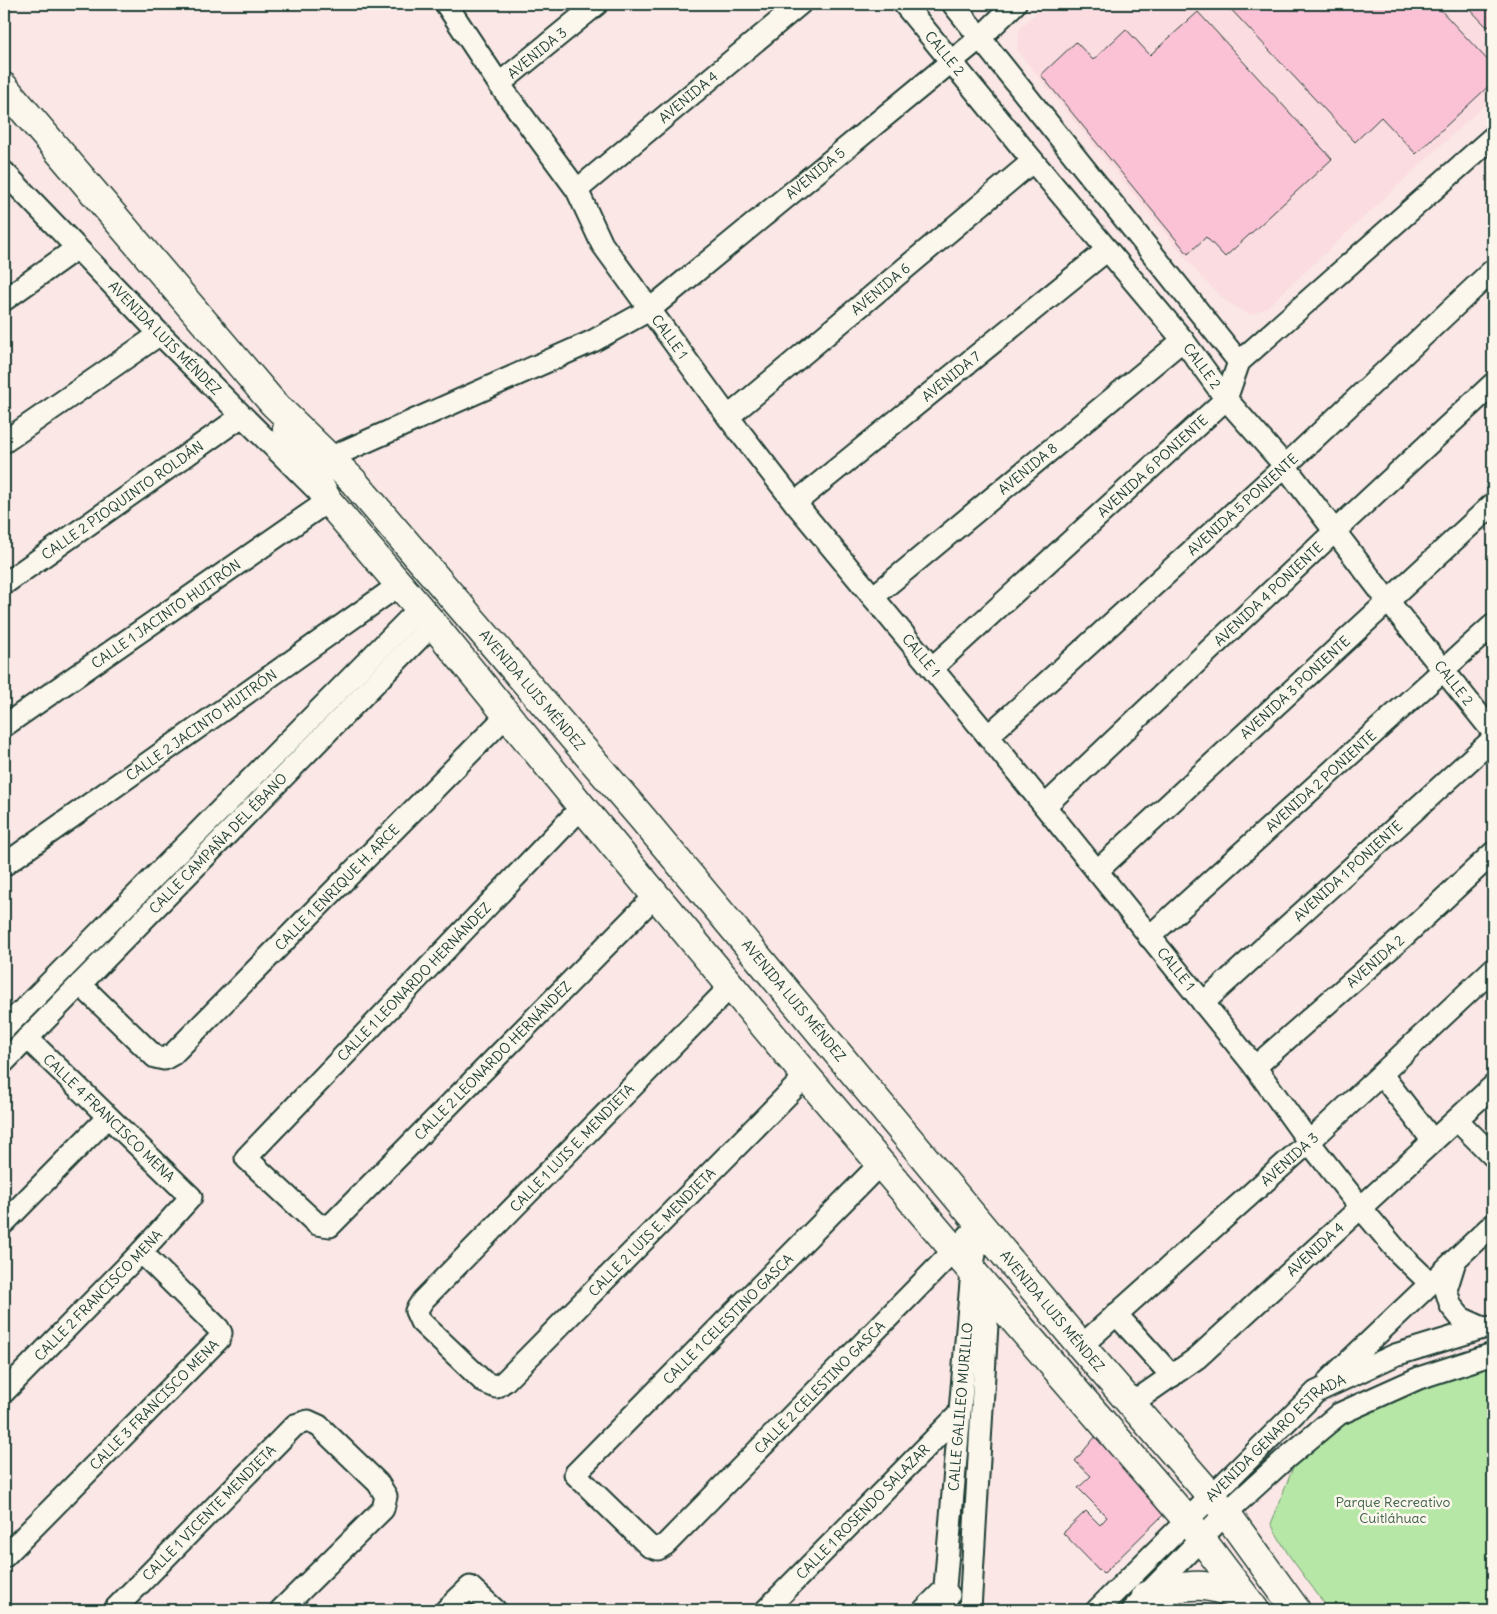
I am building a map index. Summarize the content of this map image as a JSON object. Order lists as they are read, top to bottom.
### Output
{
  "streets": {
    "main road": ["AVENIDA LUIS MÉNDEZ"],
    "street": [
      "CALLE 2",
      "AVENIDA 3",
      "AVENIDA 4",
      "AVENIDA 5",
      "AVENIDA 6",
      "CALLE 1",
      "AVENIDA 7",
      "AVENIDA 6 PONIENTE",
      "AVENIDA 8",
      "CALLE 2 PIOQUINTO ROLDÁN",
      "AVENIDA 5 PONIENTE",
      "AVENIDA 4 PONIENTE",
      "CALLE 1 JACINTO HUITRÓN",
      "AVENIDA 3 PONIENTE",
      "CALLE 2 JACINTO HUITRÓN",
      "AVENIDA 2 PONIENTE",
      "CALLE CAMPAÑA DEL ÉBANO",
      "AVENIDA 1 PONIENTE",
      "CALLE 1 ENRIQUE H. ARCE",
      "AVENIDA 2",
      "CALLE 1 LEONARDO HERNÁNDEZ",
      "CALLE 2 LEONARDO HERNÁNDEZ",
      "CALLE 4 FRANCISCO MENA",
      "CALLE 1 LUIS E. MENDIETA",
      "CALLE 2 LUIS E. MENDIETA",
      "CALLE 2 FRANCISCO MENA",
      "CALLE 1 CELESTINO GASCA",
      "CALLE 2 CELESTINO GASCA",
      "CALLE 3 FRANCISCO MENA",
      "CALLE GALILEO MURILLO",
      "AVENIDA GENARO ESTRADA",
      "CALLE 1 ROSENDO SALAZAR",
      "CALLE 1 VICENTE MENDIETA"
    ]
  },
  "crossings": [
    ["CALLE 2", "AVENIDA 5"],
    ["CALLE 2", "AVENIDA 6"],
    ["CALLE 2", "AVENIDA 7"],
    ["CALLE 2", "AVENIDA 6 PONIENTE"],
    ["CALLE 2", "AVENIDA 8"],
    ["CALLE 2", "AVENIDA 5 PONIENTE"],
    ["CALLE 2", "AVENIDA 4 PONIENTE"],
    ["CALLE 2", "AVENIDA 3 PONIENTE"],
    ["CALLE 2", "AVENIDA 2 PONIENTE"],
    ["AVENIDA 3", "AVENIDA LUIS MÉNDEZ"],
    ["AVENIDA 3", "CALLE 1"],
    ["AVENIDA 4", "AVENIDA LUIS MÉNDEZ"],
    ["AVENIDA 4", "CALLE 1"],
    ["AVENIDA 5", "AVENIDA LUIS MÉNDEZ"],
    ["AVENIDA 5", "CALLE 1"],
    ["AVENIDA 6", "CALLE 1"],
    ["AVENIDA LUIS MÉNDEZ", "CALLE 2 PIOQUINTO ROLDÁN"],
    ["AVENIDA LUIS MÉNDEZ", "CALLE 1 JACINTO HUITRÓN"],
    ["AVENIDA LUIS MÉNDEZ", "CALLE 2 JACINTO HUITRÓN"],
    ["AVENIDA LUIS MÉNDEZ", "CALLE CAMPAÑA DEL ÉBANO"],
    ["AVENIDA LUIS MÉNDEZ", "CALLE 1 ENRIQUE H. ARCE"],
    ["AVENIDA LUIS MÉNDEZ", "CALLE 1 LEONARDO HERNÁNDEZ"],
    ["AVENIDA LUIS MÉNDEZ", "CALLE 2 LEONARDO HERNÁNDEZ"],
    ["AVENIDA LUIS MÉNDEZ", "CALLE 1 LUIS E. MENDIETA"],
    ["AVENIDA LUIS MÉNDEZ", "CALLE 2 LUIS E. MENDIETA"],
    ["AVENIDA LUIS MÉNDEZ", "CALLE 1 CELESTINO GASCA"],
    ["AVENIDA LUIS MÉNDEZ", "CALLE 2 CELESTINO GASCA"],
    ["AVENIDA LUIS MÉNDEZ", "CALLE GALILEO MURILLO"],
    ["AVENIDA LUIS MÉNDEZ", "AVENIDA GENARO ESTRADA"],
    ["CALLE 1", "AVENIDA 7"],
    ["CALLE 1", "AVENIDA 6 PONIENTE"],
    ["CALLE 1", "AVENIDA 8"],
    ["CALLE 1", "AVENIDA 5 PONIENTE"],
    ["CALLE 1", "AVENIDA 4 PONIENTE"],
    ["CALLE 1", "AVENIDA 3 PONIENTE"],
    ["CALLE 1", "AVENIDA 2 PONIENTE"],
    ["CALLE 1", "AVENIDA 1 PONIENTE"],
    ["CALLE 1", "AVENIDA 2"],
    ["CALLE CAMPAÑA DEL ÉBANO", "CALLE 1 ENRIQUE H. ARCE"],
    ["CALLE CAMPAÑA DEL ÉBANO", "CALLE 4 FRANCISCO MENA"],
    ["CALLE 1 LEONARDO HERNÁNDEZ", "CALLE 2 LEONARDO HERNÁNDEZ"],
    ["CALLE 4 FRANCISCO MENA", "CALLE 2 FRANCISCO MENA"],
    ["CALLE 1 LUIS E. MENDIETA", "CALLE 2 LUIS E. MENDIETA"],
    ["CALLE 2 FRANCISCO MENA", "CALLE 3 FRANCISCO MENA"],
    ["CALLE 1 CELESTINO GASCA", "CALLE 2 CELESTINO GASCA"],
    ["CALLE 2 CELESTINO GASCA", "CALLE GALILEO MURILLO"],
    ["CALLE GALILEO MURILLO", "CALLE 1 ROSENDO SALAZAR"]
  ],
  "parks": ["Parque Recreativo Cuitláhuac"]
}
